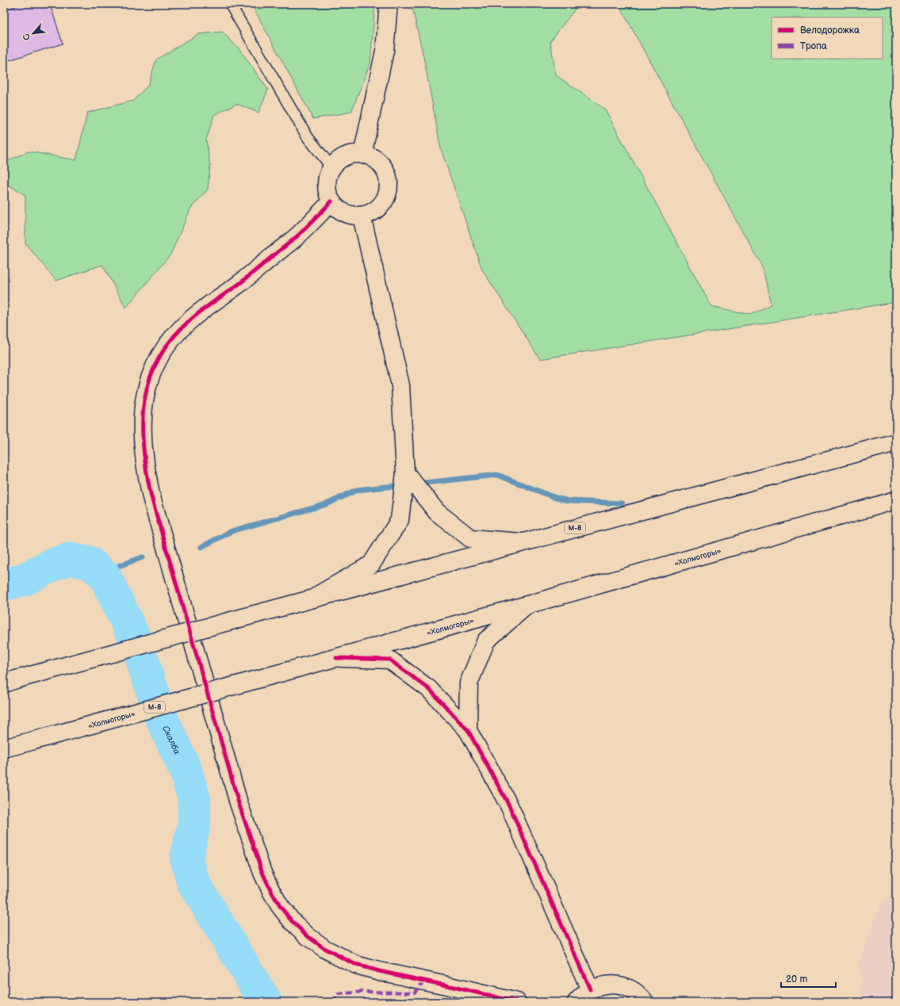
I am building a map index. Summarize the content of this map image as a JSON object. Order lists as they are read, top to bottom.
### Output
{
  "streets": {
    "main road": ["М-8", "«Холмогоры»"]
  },
  "water": ["Скалба"],
  "legend": ["Велодорожка", "Тропа"],
  "scale_bar": "20 m",
  "north": "bottom left"
}
